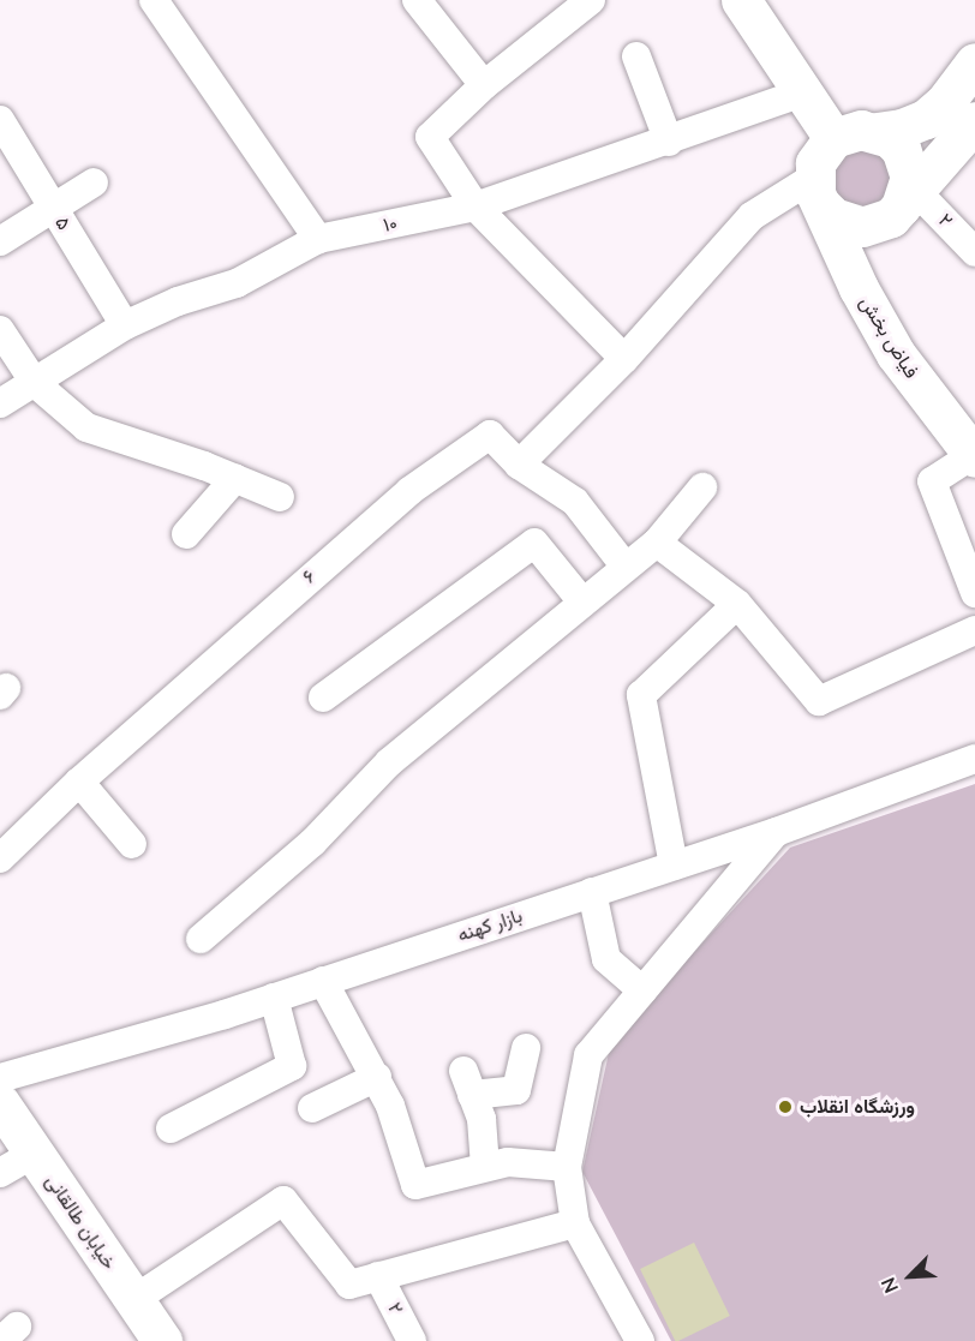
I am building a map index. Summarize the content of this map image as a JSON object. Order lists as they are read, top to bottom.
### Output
{
  "streets": {
    "street": [
      "۲",
      "۵",
      "۱۰",
      "فیاض بخش",
      "۶",
      "بازار کهنه",
      "خیابان طالقانی"
    ]
  },
  "crossings": [
    ["۲", "فیاض بخش"],
    ["۵", "۱۰"]
  ],
  "places": ["ورزشگاه انقلاب"],
  "north": "bottom left"
}
